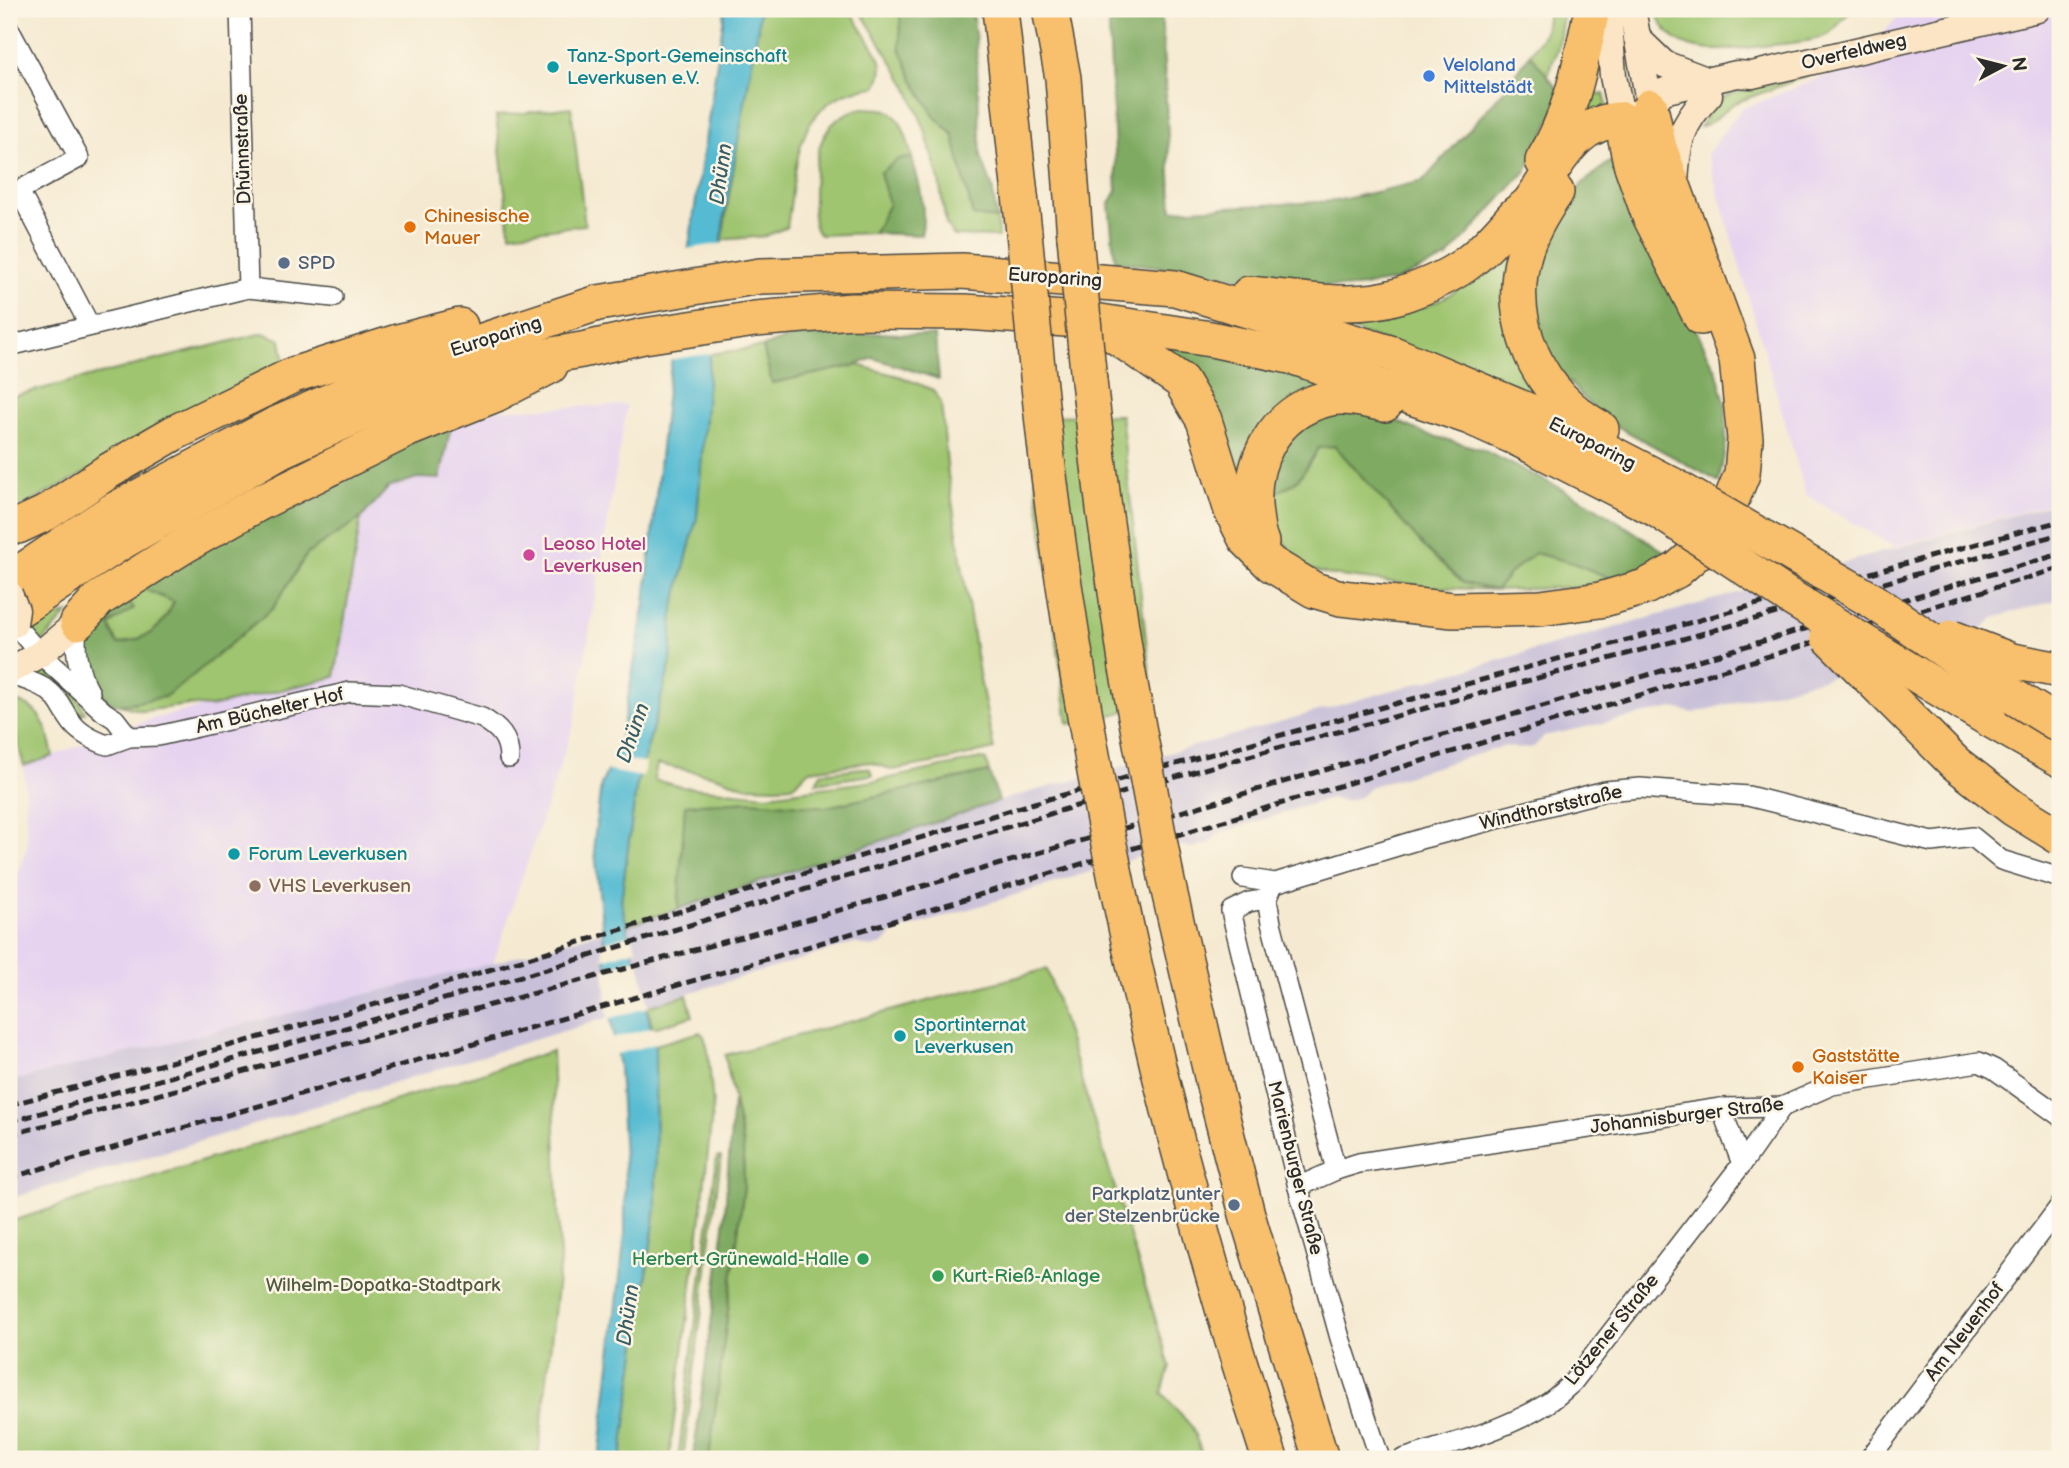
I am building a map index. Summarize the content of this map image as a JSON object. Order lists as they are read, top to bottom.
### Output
{
  "streets": {
    "highway": ["Europaring"],
    "street": [
      "Overfeldweg",
      "Dhünnstraße",
      "Am Büchelter Hof",
      "Windthorststraße",
      "Johannisburger Straße",
      "Marienburger Straße",
      "Lötzener Straße",
      "Am Neuenhof"
    ]
  },
  "crossings": [
    ["Windthorststraße", "Marienburger Straße"],
    ["Johannisburger Straße", "Marienburger Straße"],
    ["Johannisburger Straße", "Lötzener Straße"]
  ],
  "water": ["Dhünn"],
  "parks": ["Wilhelm-Dopatka-Stadtpark"],
  "places": [
    "Tanz-Sport-Gemeinschaft Leverkusen e.V.",
    "Veloland Mittelstädt",
    "Chinesische Mauer",
    "SPD",
    "Leoso Hotel Leverkusen",
    "Forum Leverkusen",
    "VHS Leverkusen",
    "Sportinternat Leverkusen",
    "Gaststätte Kaiser",
    "Parkplatz unter der Stelzenbrücke",
    "Herbert-Grünewald-Halle",
    "Kurt-Rieß-Anlage"
  ],
  "north": "right"
}
